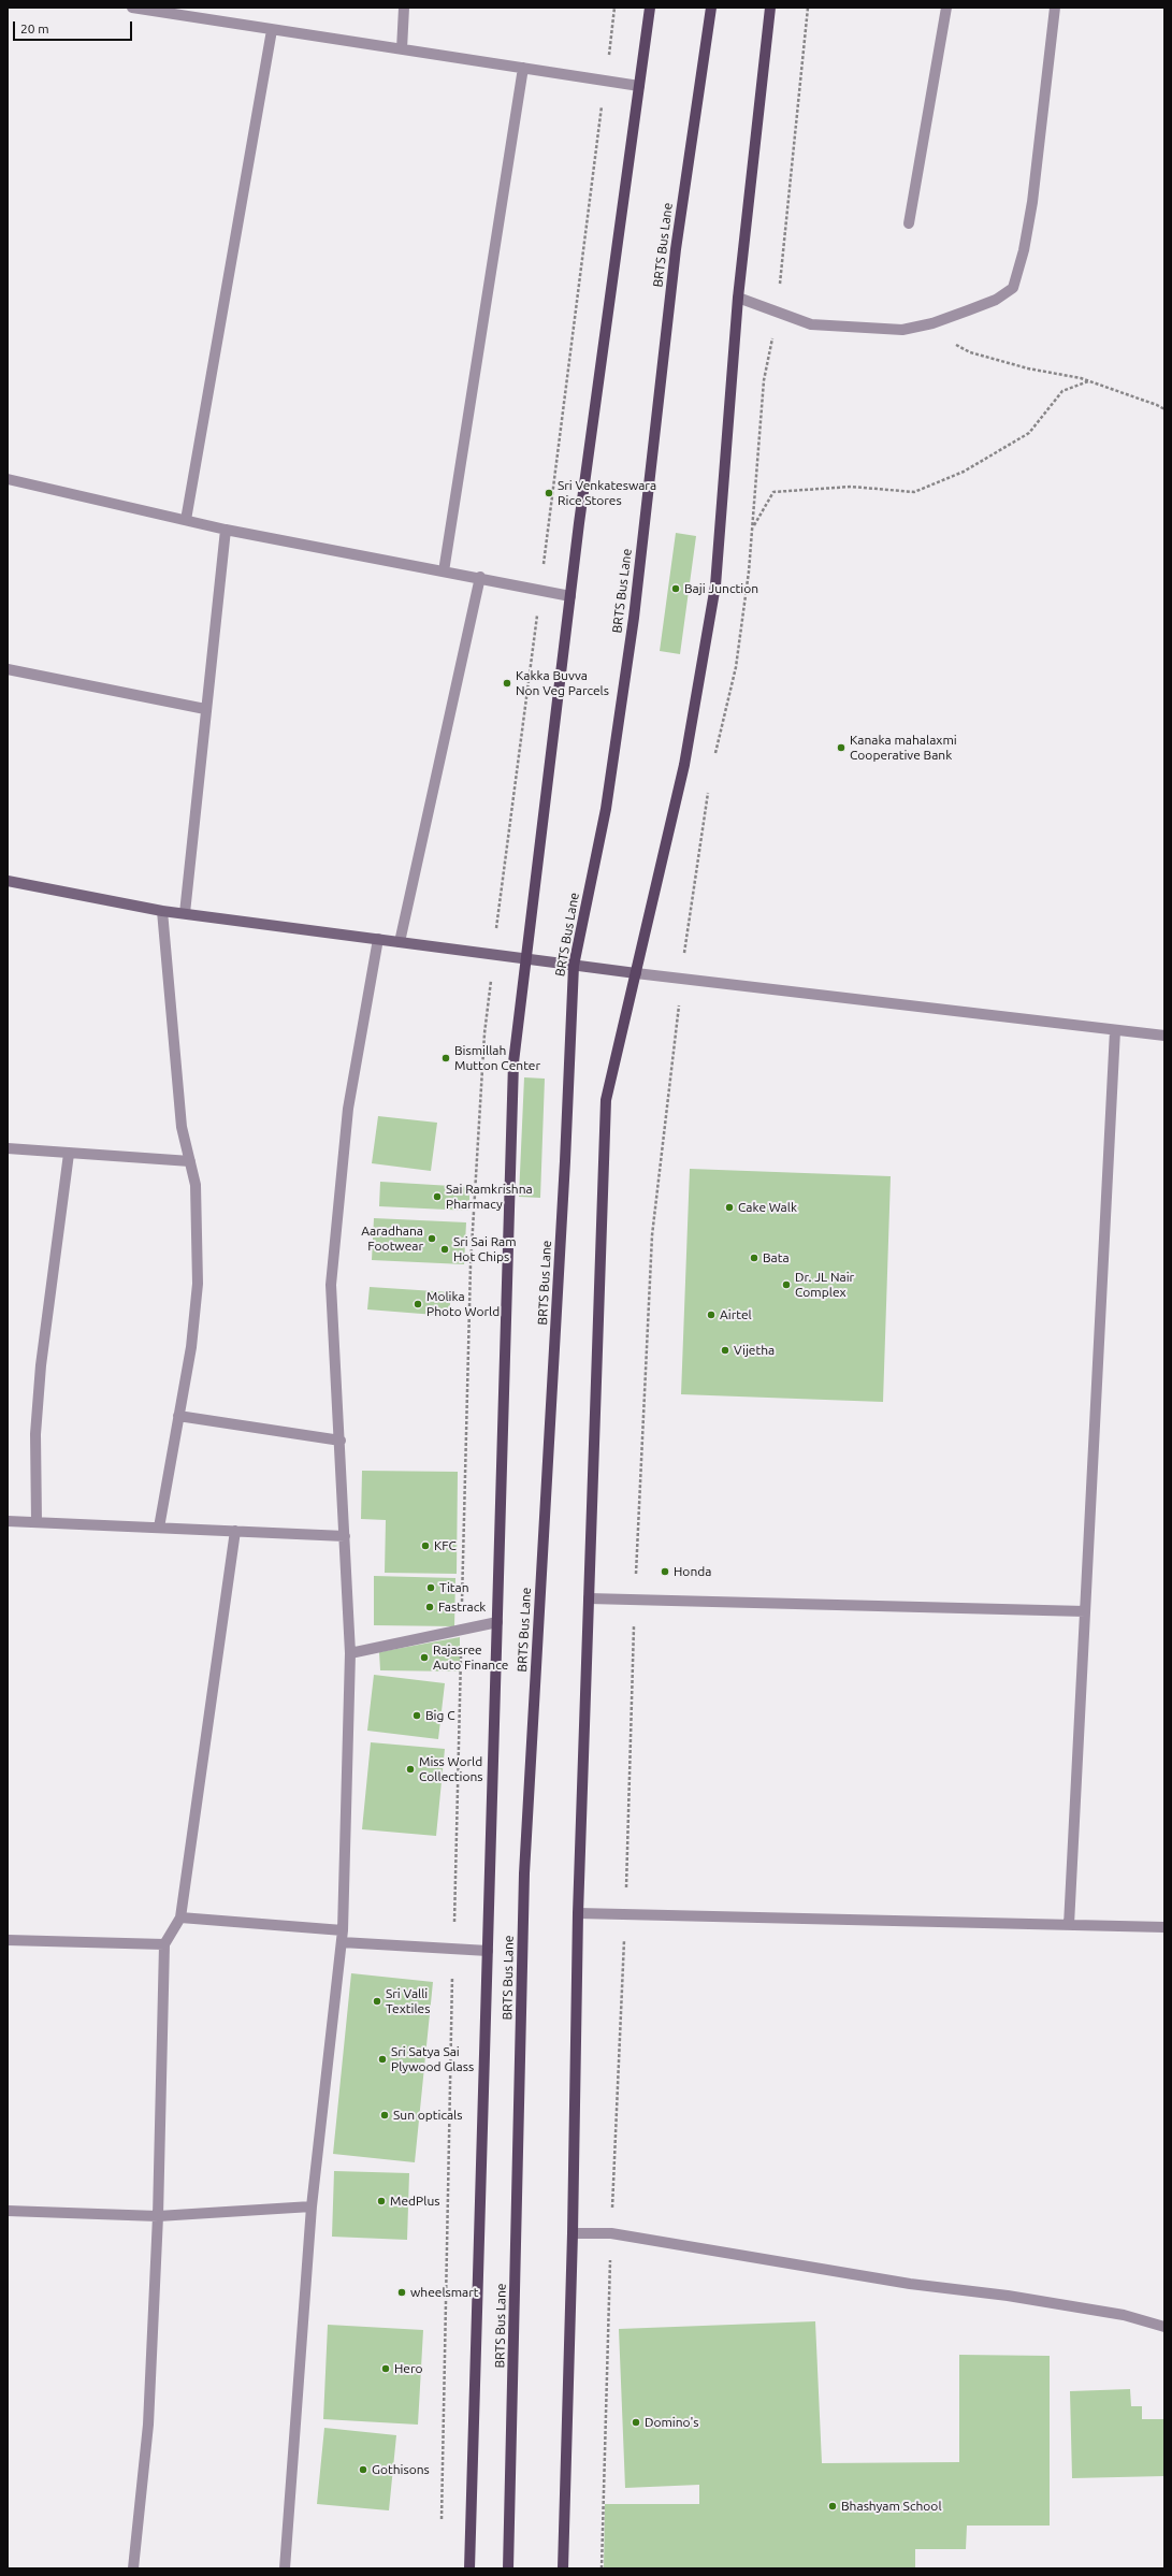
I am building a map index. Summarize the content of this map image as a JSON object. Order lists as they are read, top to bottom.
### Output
{
  "streets": {
    "main road": ["BRTS Bus Lane"]
  },
  "places": [
    "Sri Venkateswara Rice Stores",
    "Baji Junction",
    "Kakka Buvva Non Veg Parcels",
    "Kanaka mahalaxmi Cooperative Bank",
    "Bismillah Mutton Center",
    "Sai Ramkrishna Pharmacy",
    "Cake Walk",
    "Aaradhana Footwear",
    "Sri Sai Ram Hot Chips",
    "Bata",
    "Dr. JL Nair Complex",
    "Molika Photo World",
    "Airtel",
    "Vijetha",
    "KFC",
    "Honda",
    "Titan",
    "Fastrack",
    "Rajasree Auto Finance",
    "Big C",
    "Miss World Collections",
    "Sri Valli Textiles",
    "Sri Satya Sai Plywood Glass",
    "Sun opticals",
    "MedPlus",
    "wheelsmart",
    "Hero",
    "Domino's",
    "Gothisons",
    "Bhashyam School"
  ],
  "scale_bar": "20 m"
}
